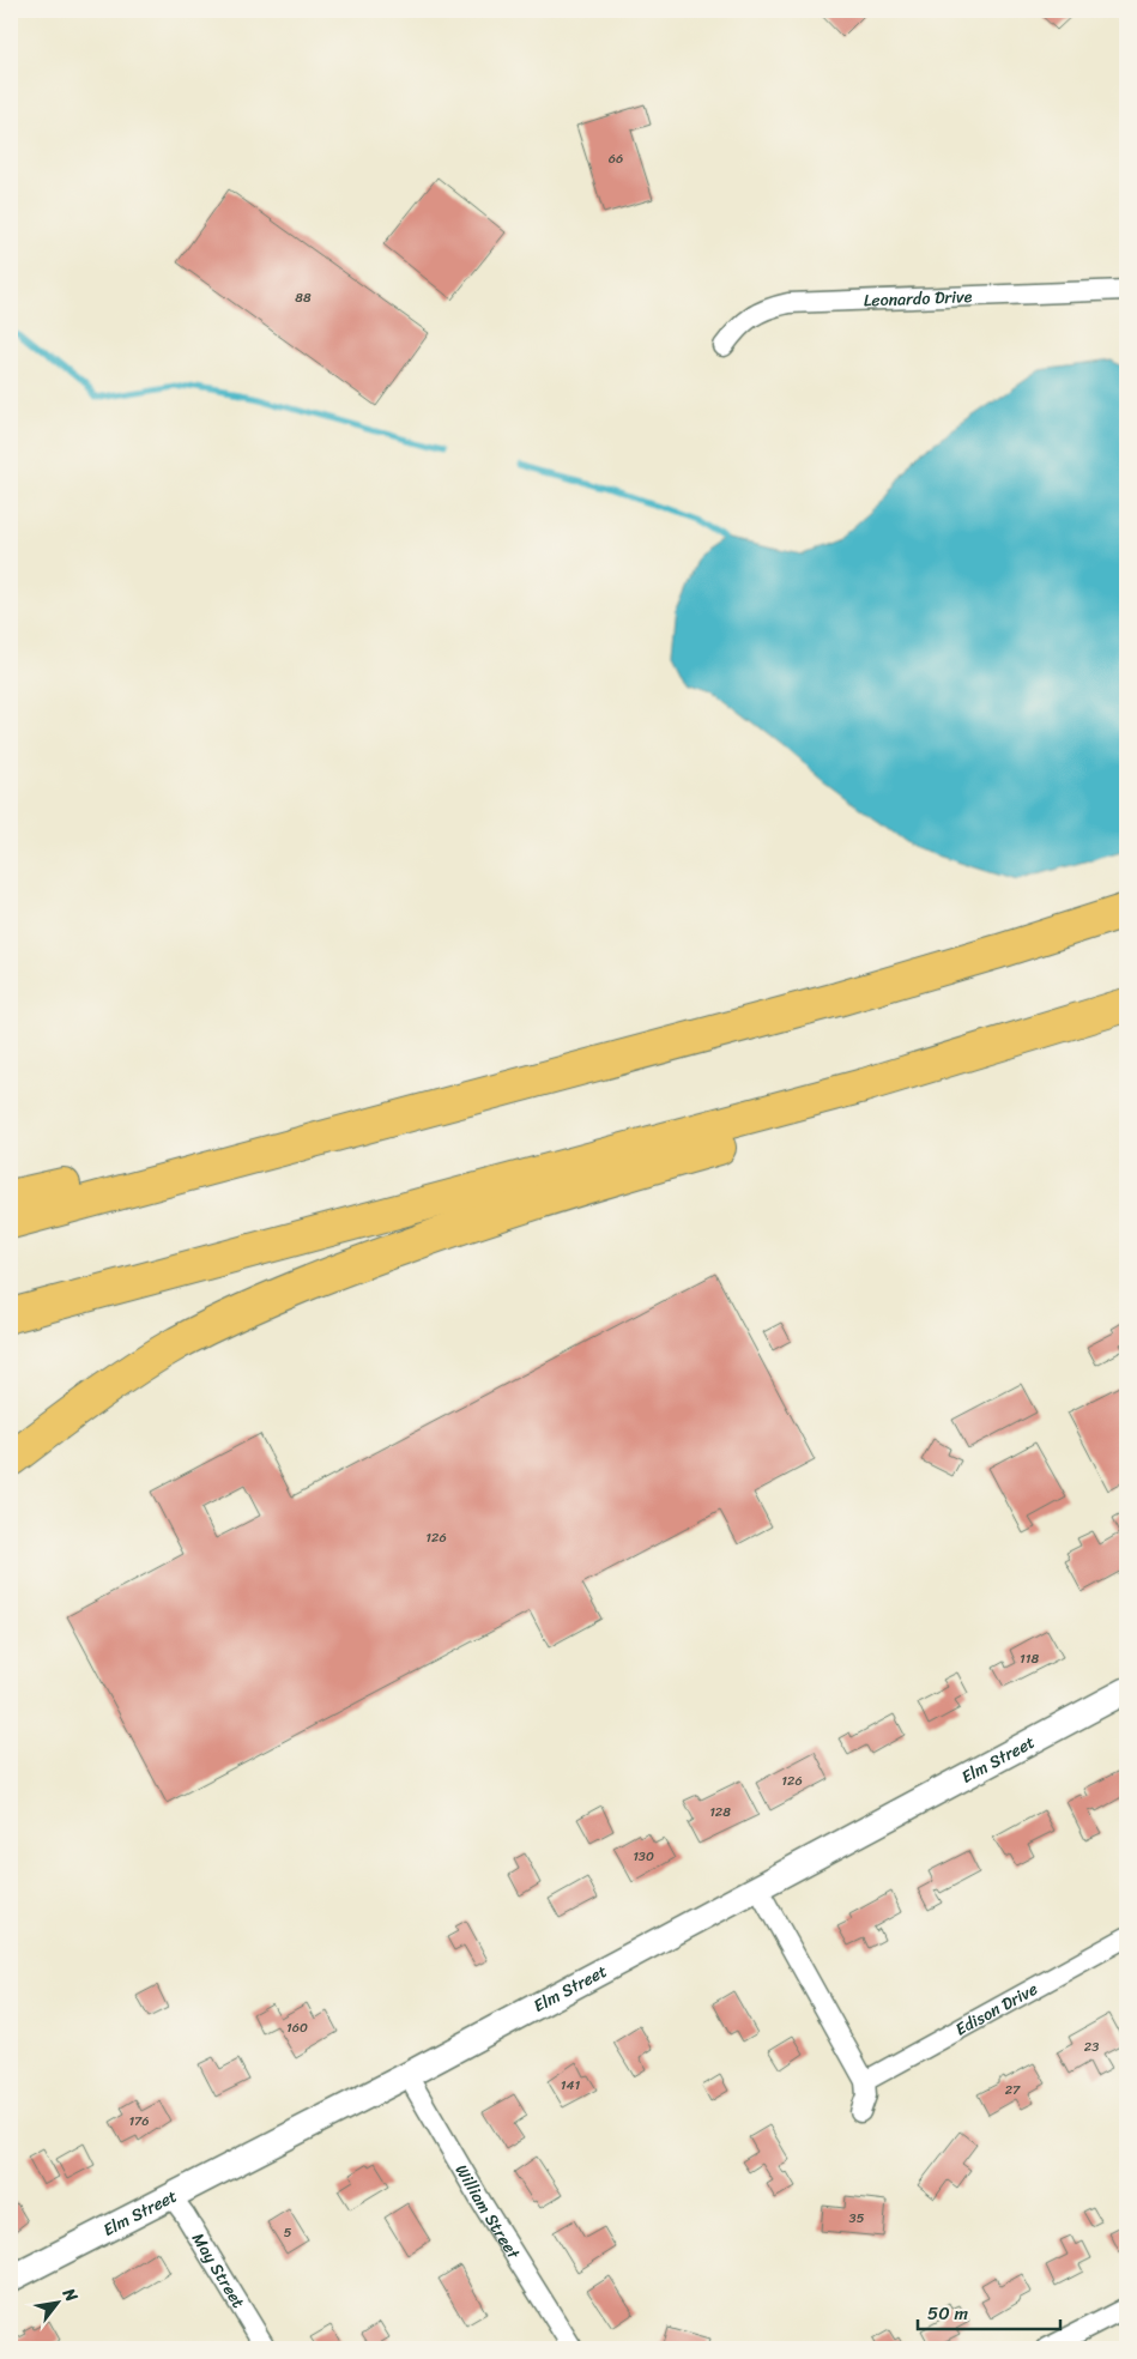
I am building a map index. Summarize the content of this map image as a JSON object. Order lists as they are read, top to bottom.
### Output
{
  "streets": {
    "street": [
      "Leonardo Drive",
      "Elm Street",
      "Edison Drive",
      "William Street",
      "May Street"
    ]
  },
  "crossings": [
    ["Elm Street", "William Street"],
    ["Elm Street", "May Street"]
  ],
  "house_numbers": [
    "66",
    "88",
    "126",
    "118",
    "126",
    "128",
    "130",
    "160",
    "23",
    "141",
    "27",
    "176",
    "35",
    "5"
  ],
  "scale_bar": "50 m",
  "north": "top right"
}
